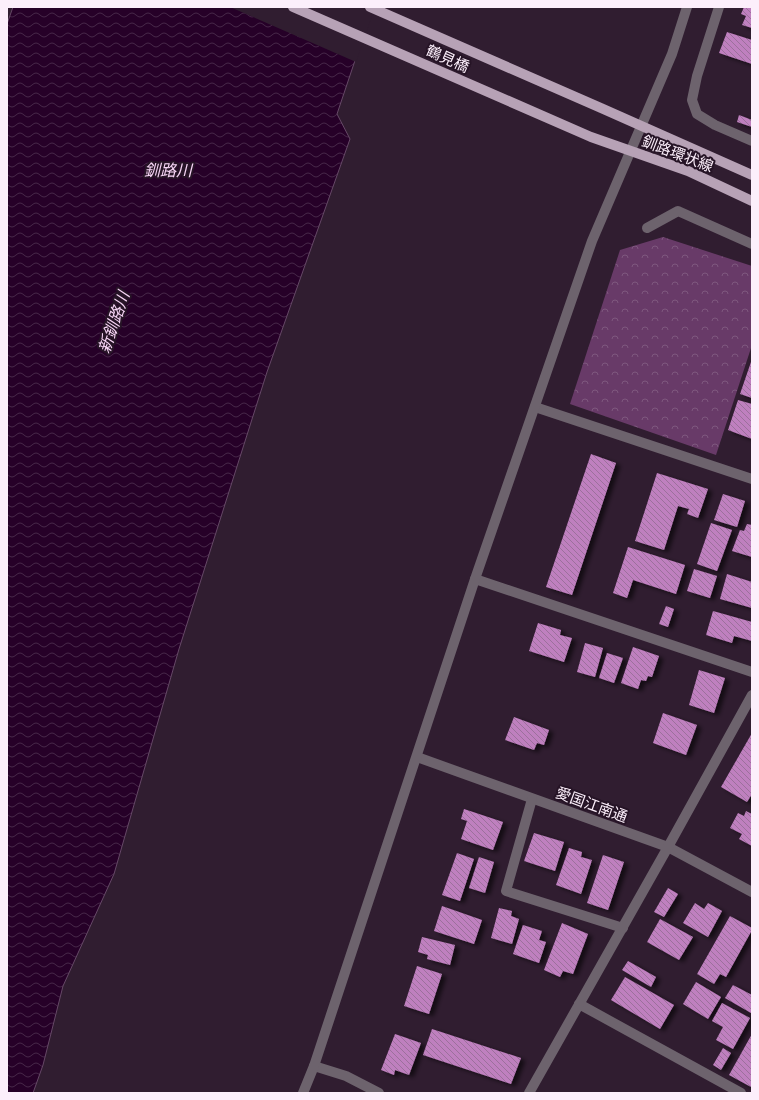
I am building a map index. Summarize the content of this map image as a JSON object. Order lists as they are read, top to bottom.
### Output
{
  "streets": {
    "main road": ["鶴見橋", "釧路環状線"],
    "street": ["愛国江南通"]
  },
  "crossings": [
    ["鶴見橋", "釧路環状線"]
  ],
  "water": ["釧路川", "新釧路川"]
}
